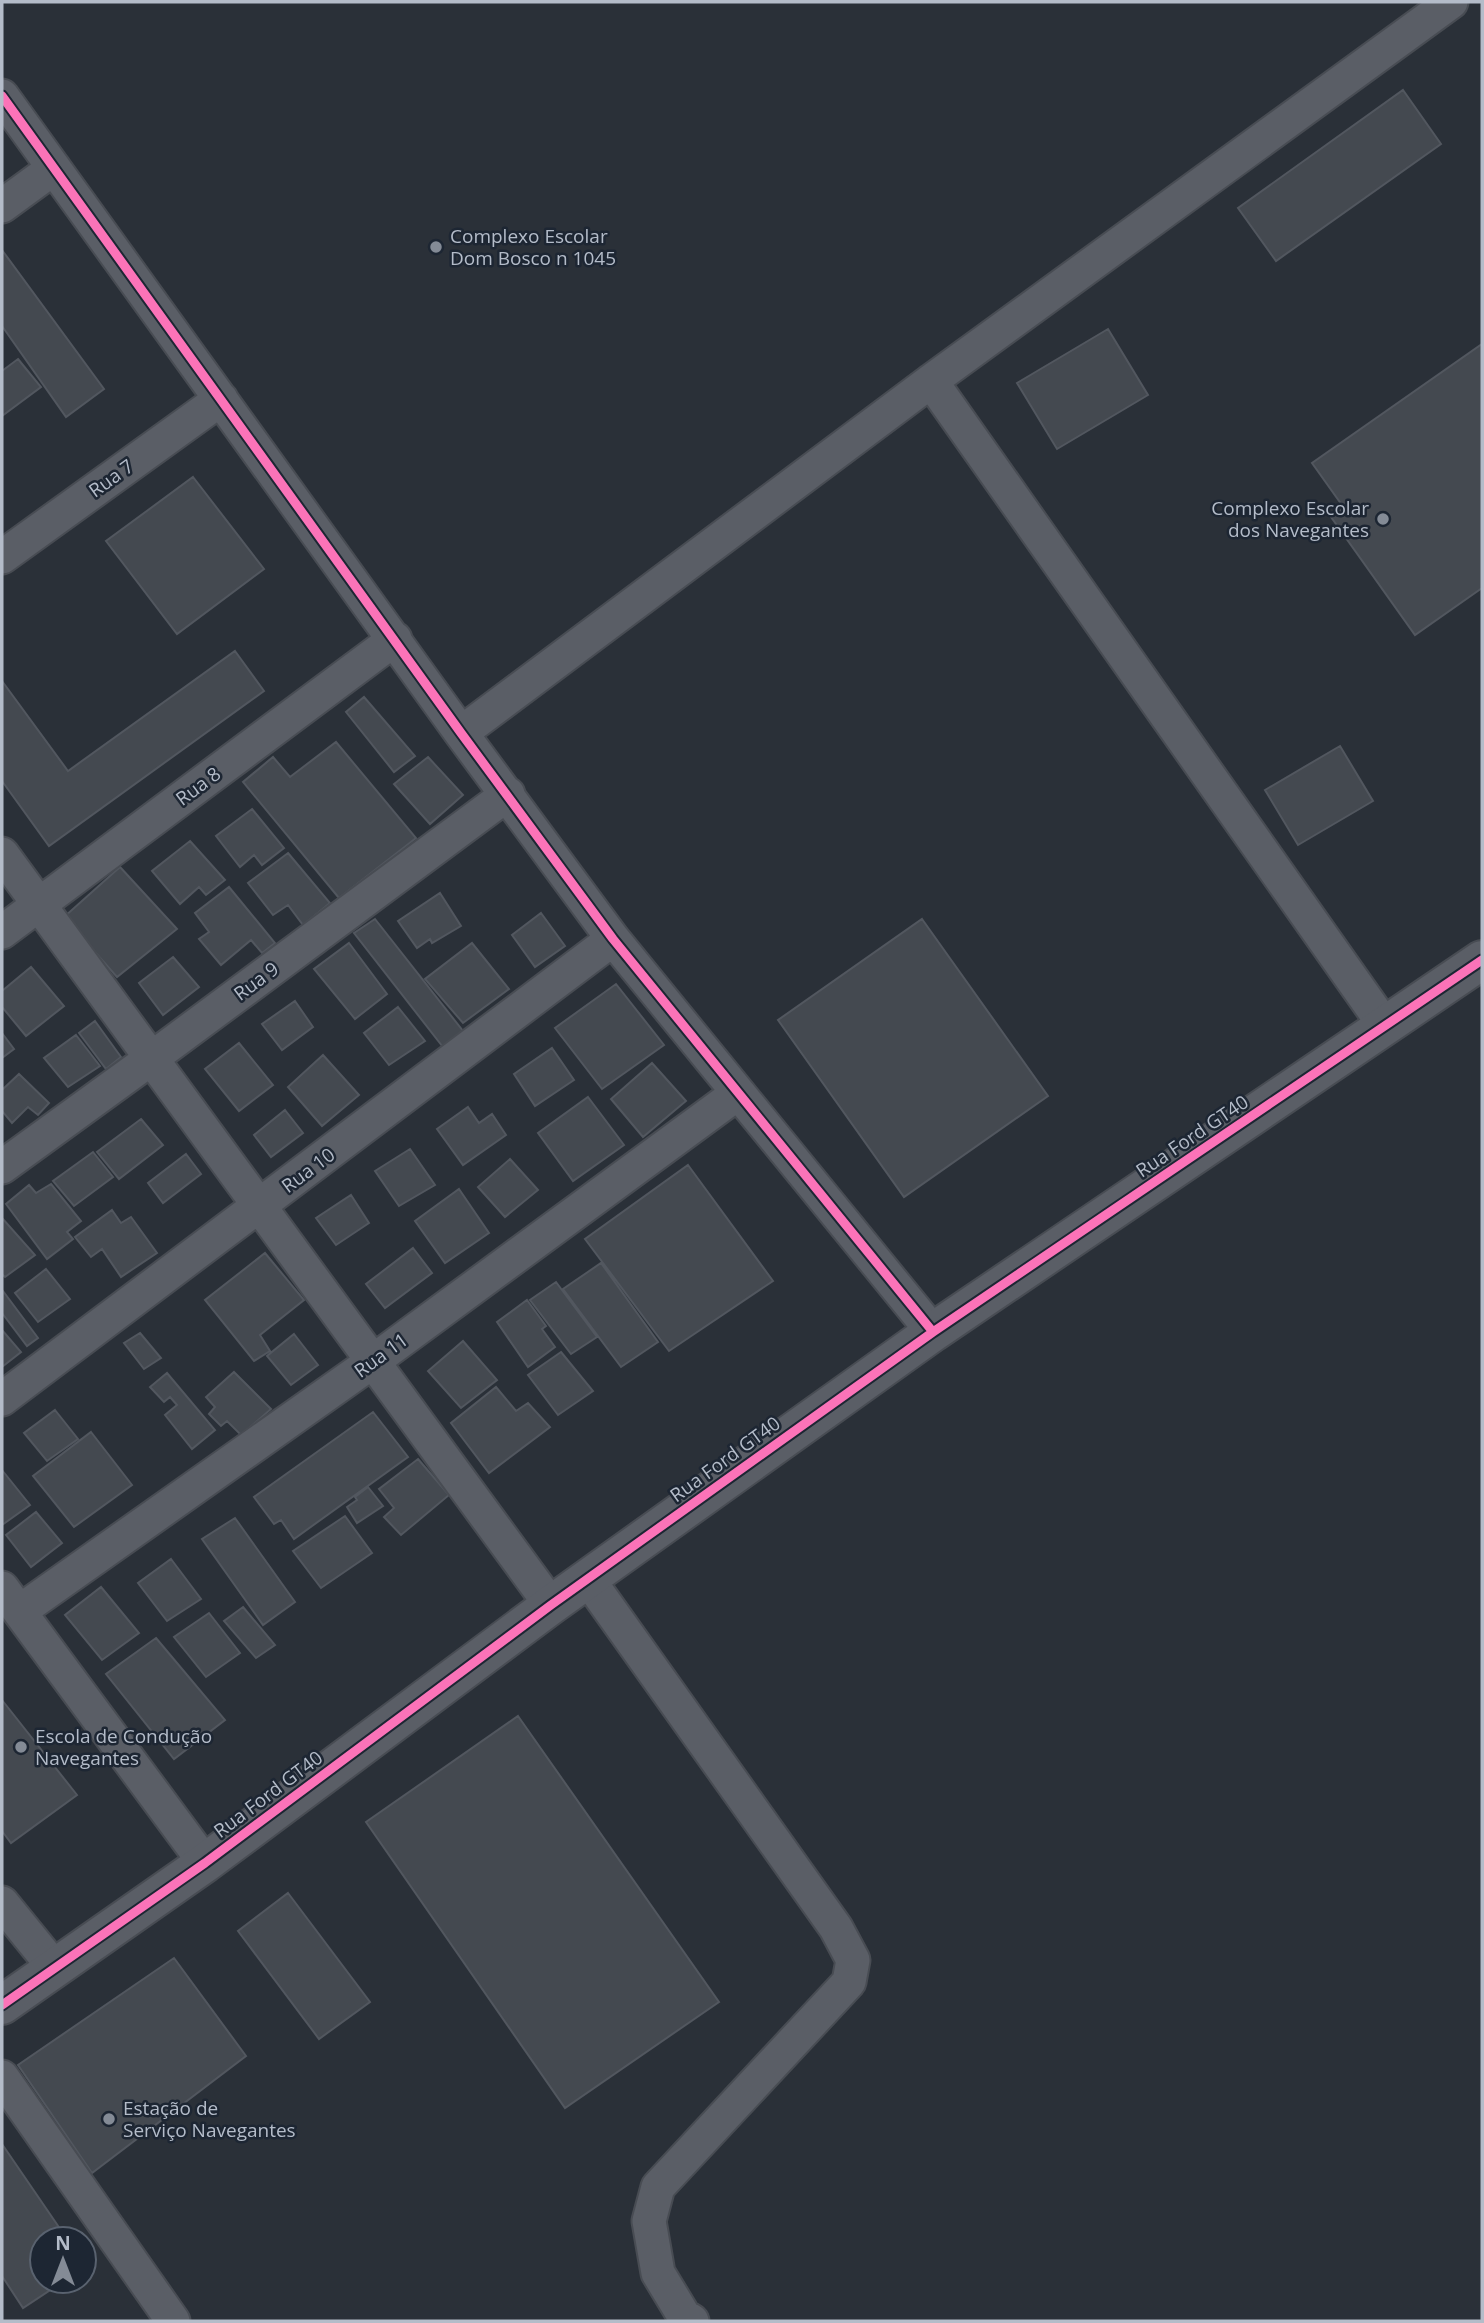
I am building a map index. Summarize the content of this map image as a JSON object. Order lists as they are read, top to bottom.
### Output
{
  "streets": {
    "street": [
      "Rua 7",
      "Rua 8",
      "Rua 9",
      "Rua Ford GT40",
      "Rua 10",
      "Rua 11"
    ]
  },
  "places": [
    "Complexo Escolar Dom Bosco n 1045",
    "Complexo Escolar dos Navegantes",
    "Escola de Condução Navegantes",
    "Estação de Serviço Navegantes"
  ],
  "north": "top"
}
